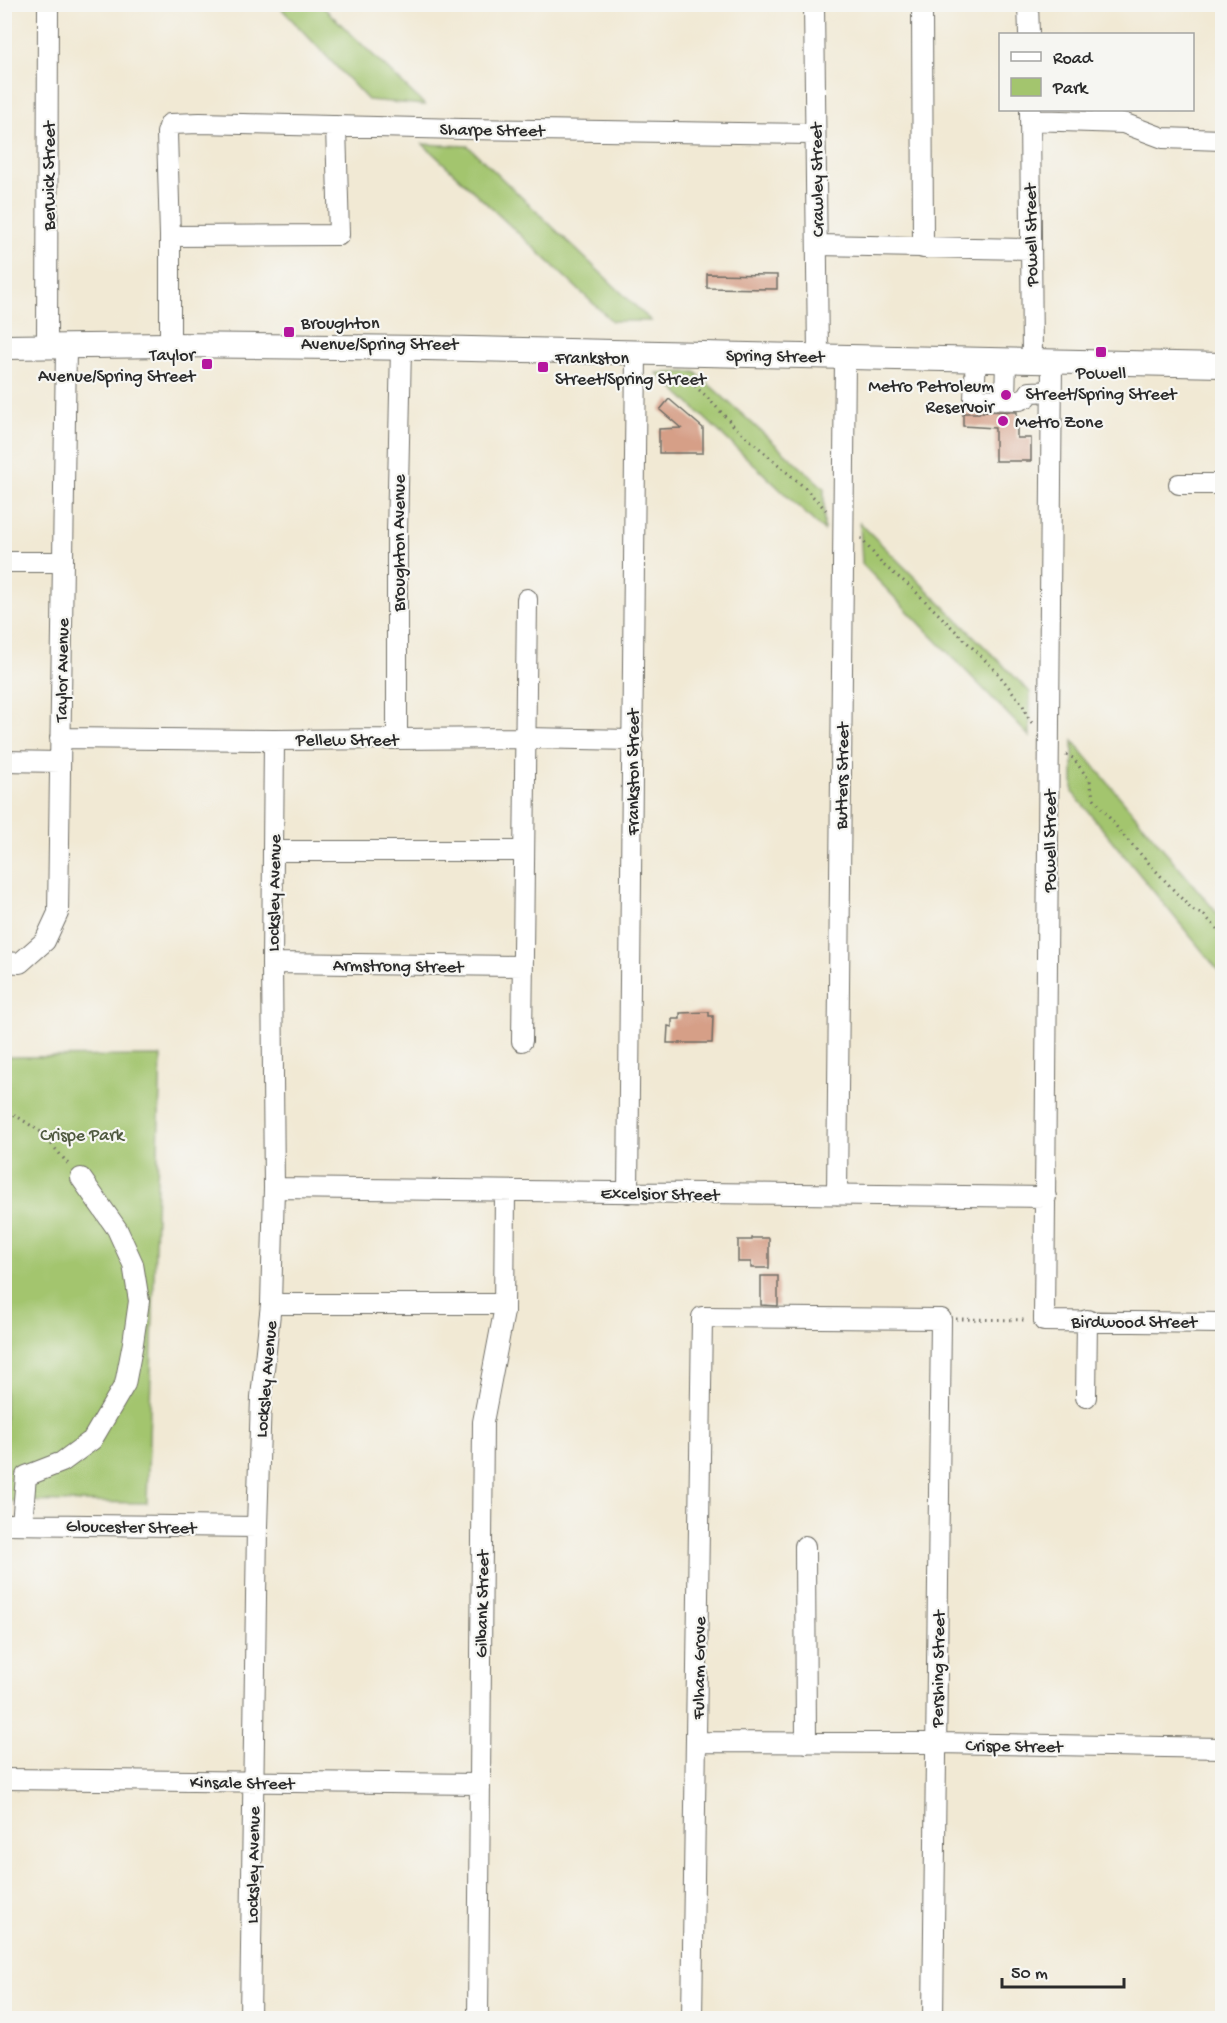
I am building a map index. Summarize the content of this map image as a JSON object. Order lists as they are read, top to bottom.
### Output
{
  "streets": {
    "main road": ["Spring Street"],
    "street": [
      "Sharpe Street",
      "Berwick Street",
      "Crawley Street",
      "Powell Street",
      "Broughton Avenue",
      "Taylor Avenue",
      "Pellew Street",
      "Frankston Street",
      "Butters Street",
      "Locksley Avenue",
      "Armstrong Street",
      "Excelsior Street",
      "Birdwood Street",
      "Gloucester Street",
      "Gilbank Street",
      "Fulham Grove",
      "Pershing Street",
      "Crispe Street",
      "Kinsale Street"
    ]
  },
  "crossings": [
    ["Sharpe Street", "Crawley Street"],
    ["Berwick Street", "Spring Street"],
    ["Berwick Street", "Taylor Avenue"],
    ["Crawley Street", "Spring Street"],
    ["Powell Street", "Spring Street"],
    ["Powell Street", "Excelsior Street"],
    ["Powell Street", "Birdwood Street"],
    ["Spring Street", "Broughton Avenue"],
    ["Spring Street", "Taylor Avenue"],
    ["Spring Street", "Frankston Street"],
    ["Spring Street", "Butters Street"],
    ["Broughton Avenue", "Pellew Street"],
    ["Taylor Avenue", "Pellew Street"],
    ["Pellew Street", "Frankston Street"],
    ["Pellew Street", "Locksley Avenue"],
    ["Frankston Street", "Excelsior Street"],
    ["Butters Street", "Excelsior Street"],
    ["Locksley Avenue", "Armstrong Street"],
    ["Locksley Avenue", "Excelsior Street"],
    ["Locksley Avenue", "Gloucester Street"],
    ["Locksley Avenue", "Kinsale Street"],
    ["Excelsior Street", "Gilbank Street"],
    ["Gilbank Street", "Kinsale Street"],
    ["Fulham Grove", "Pershing Street"],
    ["Fulham Grove", "Crispe Street"],
    ["Pershing Street", "Crispe Street"]
  ],
  "parks": ["Crispe Park"],
  "places": {
    "transit": [
      "Broughton Avenue/Spring Street",
      "Powell Street/Spring Street",
      "Taylor Avenue/Spring Street",
      "Frankston Street/Spring Street"
    ],
    "other": ["Metro Petroleum Reservoir", "Metro Zone"]
  },
  "legend": ["Road", "Park"],
  "scale_bar": "50 m"
}
